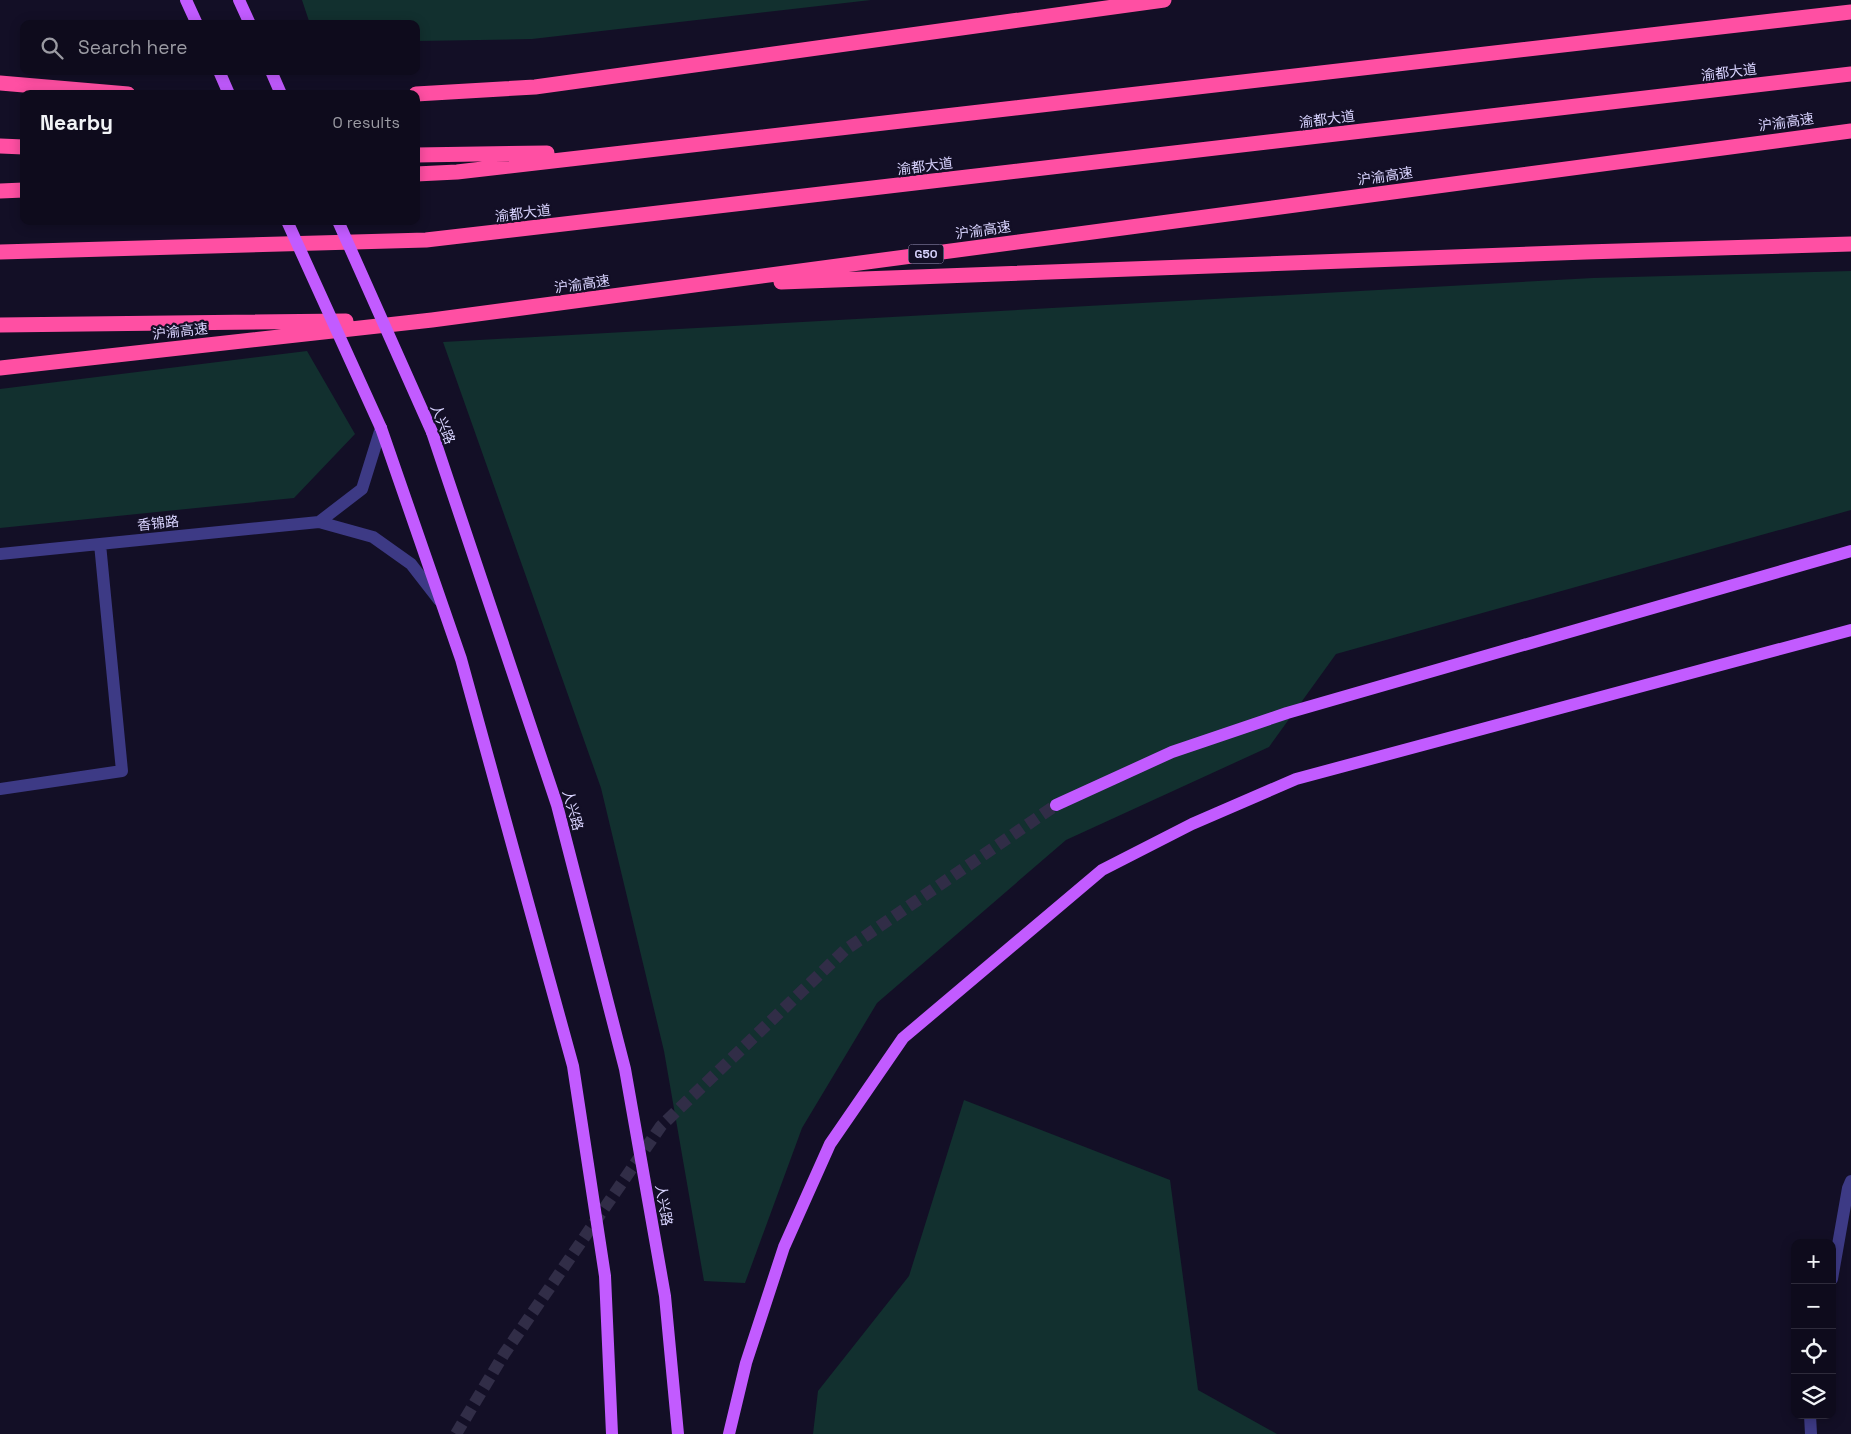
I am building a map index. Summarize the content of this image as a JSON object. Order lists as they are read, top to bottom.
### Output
{
  "streets": {
    "highway": ["渝都大道", "沪渝高速", "G50"],
    "main road": ["人兴路"],
    "street": ["香锦路"]
  },
  "page": {
    "search": "Search here",
    "heading": ["Nearby", "0 results"],
    "map_buttons": ["+", "−"]
  }
}
